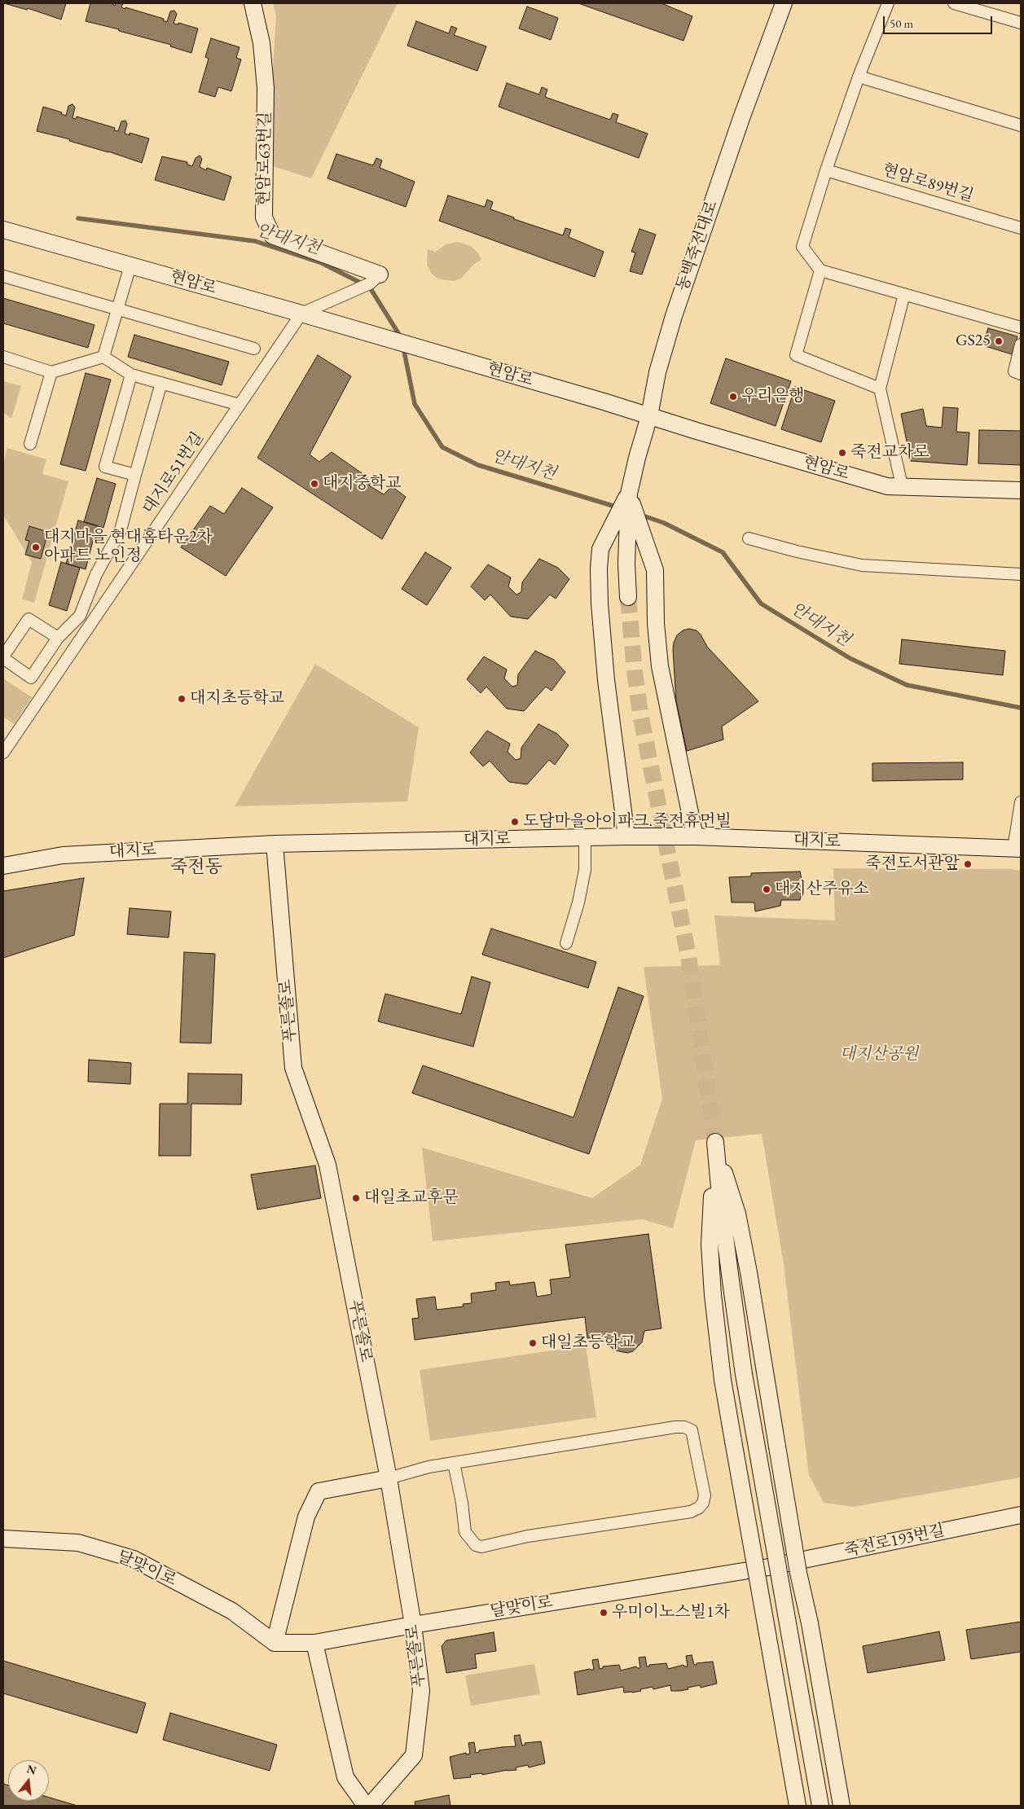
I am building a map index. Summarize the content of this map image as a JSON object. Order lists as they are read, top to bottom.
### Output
{
  "streets": {
    "street": [
      "현암로63번길",
      "현암로89번길",
      "동백죽전대로",
      "현암로",
      "대지로51번길",
      "대지로",
      "푸른솔로",
      "죽전로193번길",
      "달맞이로"
    ]
  },
  "crossings": [
    ["현암로63번길", "현암로"],
    ["현암로63번길", "대지로51번길"],
    ["동백죽전대로", "현암로"],
    ["현암로", "대지로51번길"],
    ["대지로", "푸른솔로"],
    ["푸른솔로", "달맞이로"],
    ["죽전로193번길", "달맞이로"]
  ],
  "districts": ["죽전동"],
  "water": ["안대지천"],
  "parks": ["대지산공원"],
  "places": [
    "GS25",
    "우리은행",
    "죽전교차로",
    "대지중학교",
    "대지마을 현대홈타운2차 아파트 노인정",
    "대지초등학교",
    "도담마을아이파크.죽전휴먼빌",
    "죽전도서관앞",
    "대지산주유소",
    "대일초교후문",
    "대일초등학교",
    "우미이노스빌1차"
  ],
  "scale_bar": "50 m",
  "north": "top"
}
